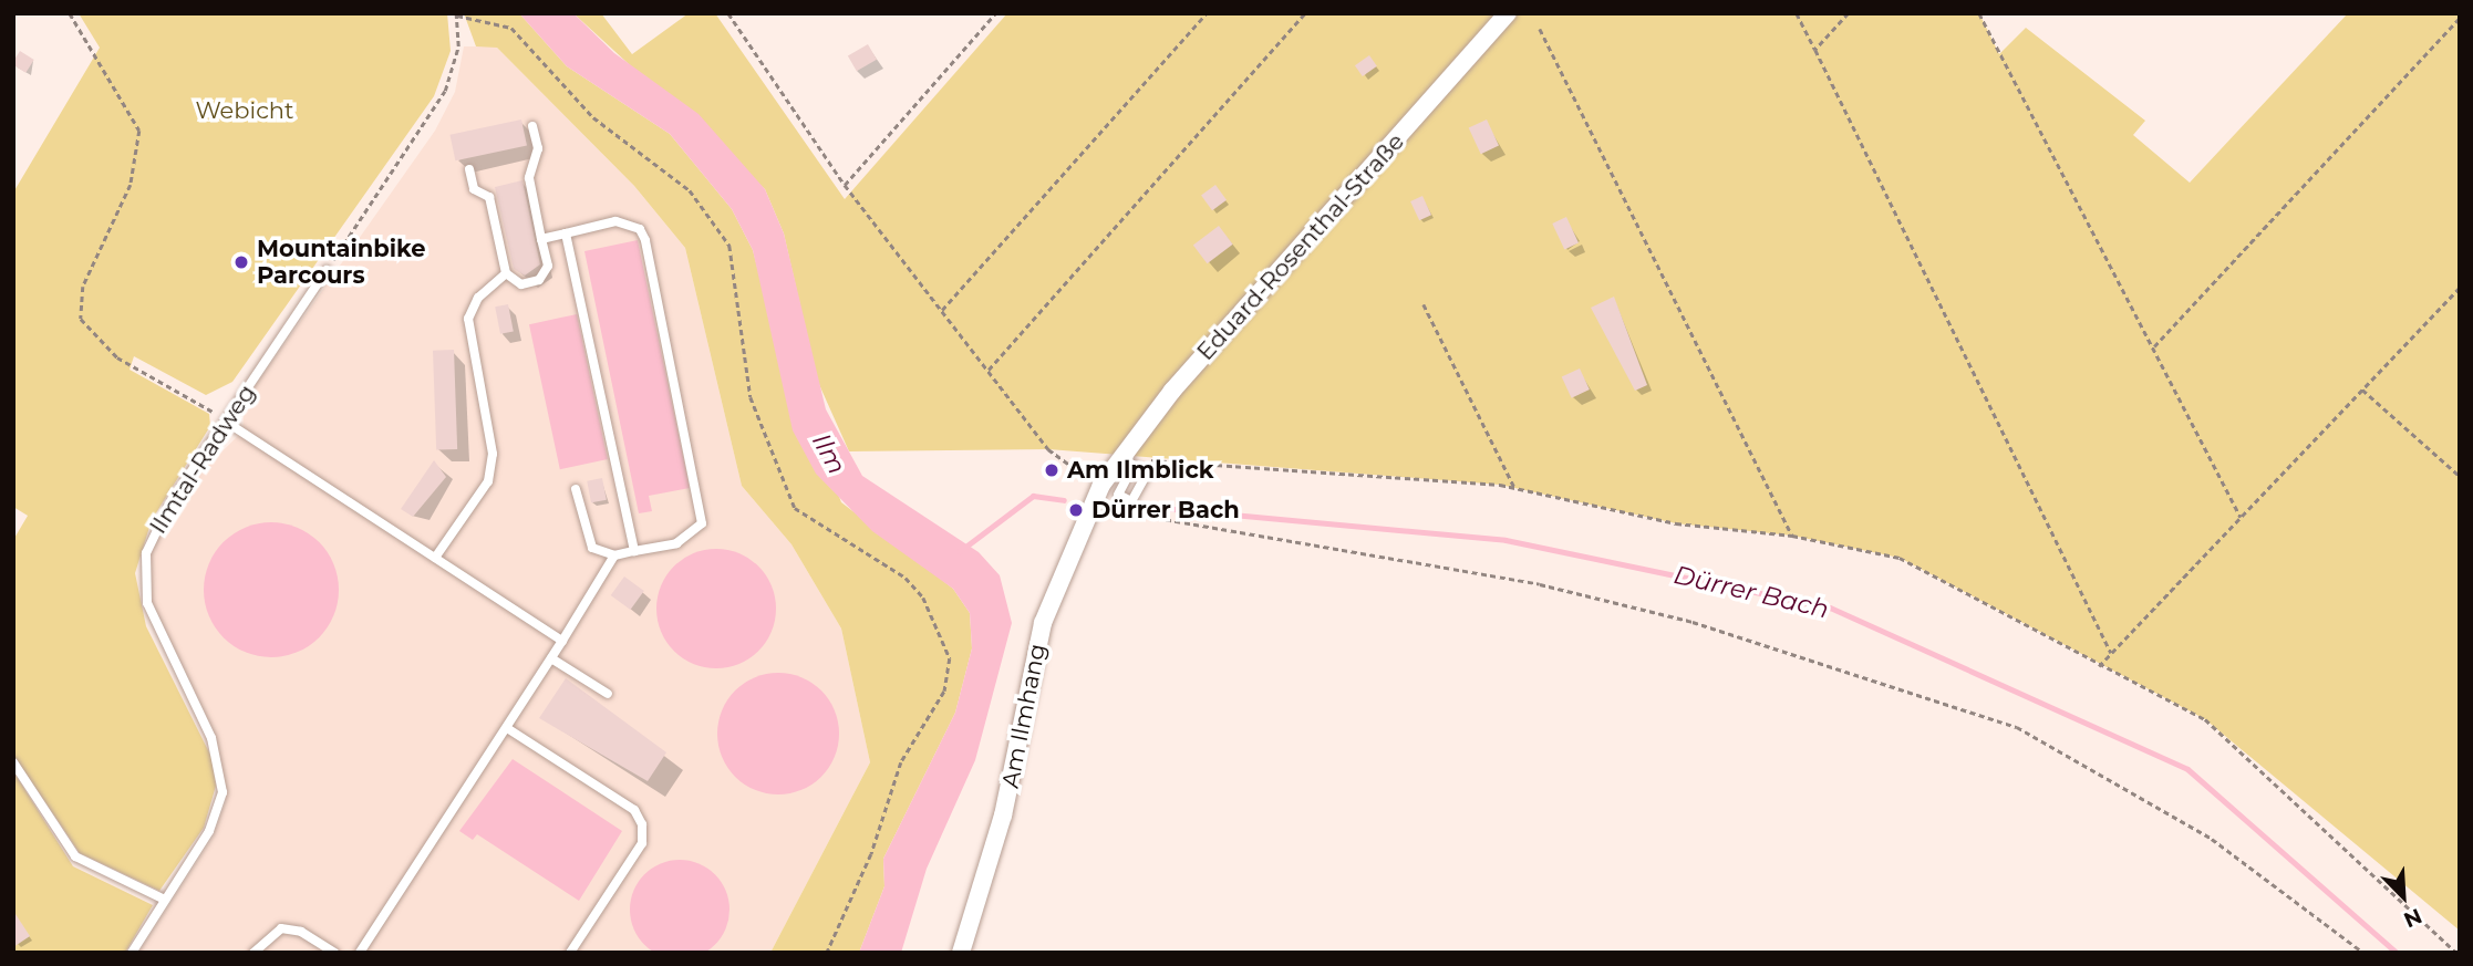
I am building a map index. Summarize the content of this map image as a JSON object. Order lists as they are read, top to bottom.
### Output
{
  "streets": {
    "street": ["Eduard-Rosenthal-Straße", "Am Ilmhang"],
    "lane": ["Ilmtal-Radweg"]
  },
  "crossings": [
    ["Eduard-Rosenthal-Straße", "Am Ilmhang"]
  ],
  "water": ["Ilm", "Dürrer Bach"],
  "parks": ["Webicht"],
  "places": ["Mountainbike Parcours", "Am Ilmblick", "Dürrer Bach"],
  "north": "bottom right"
}
